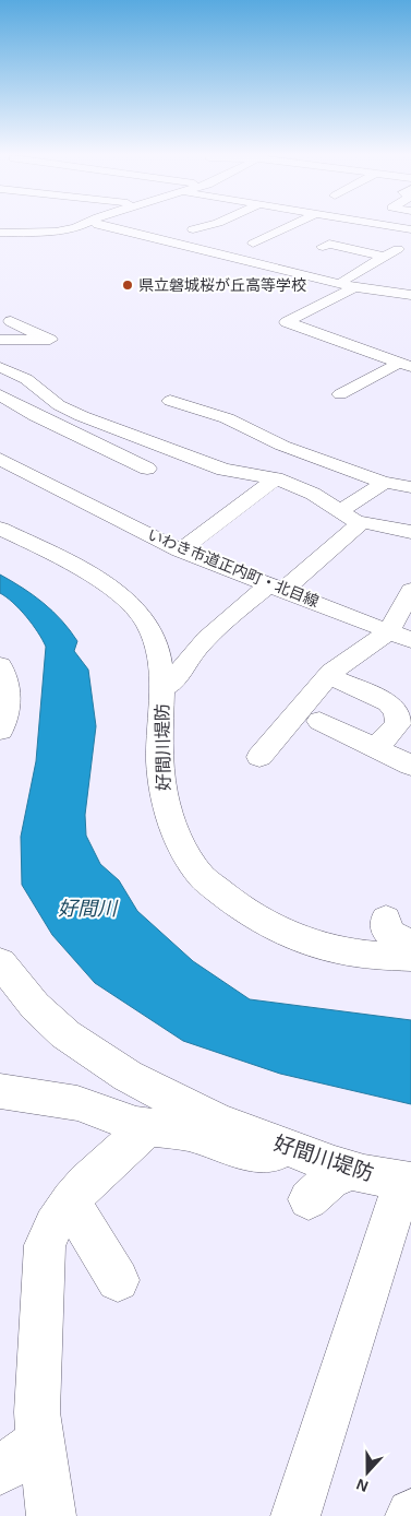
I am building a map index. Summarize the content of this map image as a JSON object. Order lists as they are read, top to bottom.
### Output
{
  "streets": {
    "street": ["いわき市道正内町・北目線", "好間川堤防"]
  },
  "water": ["好間川"],
  "places": ["県立磐城桜が丘高等学校"],
  "north": "bottom"
}
